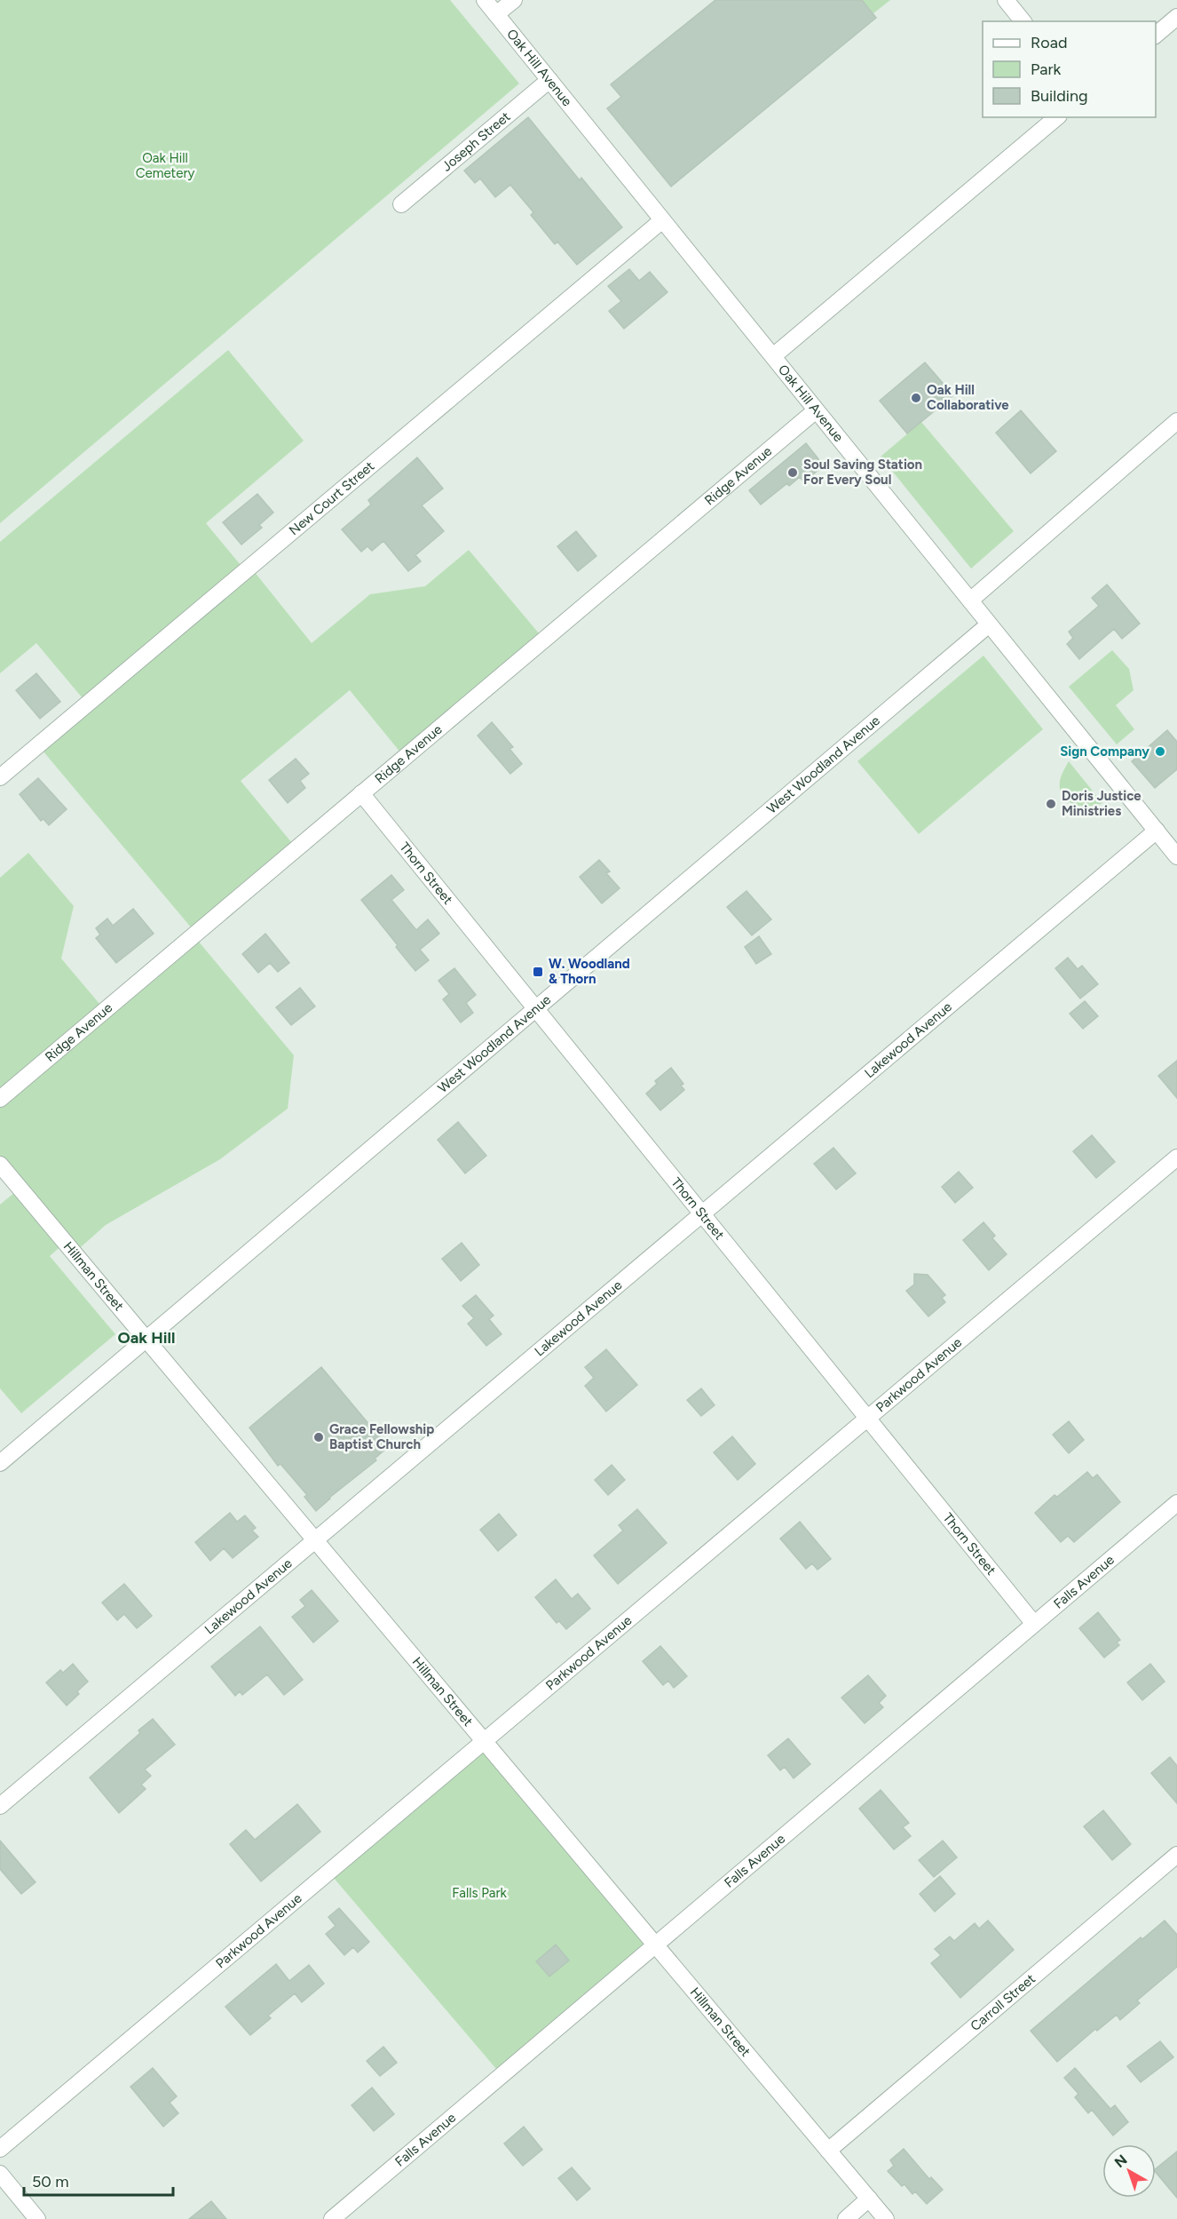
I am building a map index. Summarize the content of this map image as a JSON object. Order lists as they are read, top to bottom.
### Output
{
  "streets": {
    "street": [
      "Oak Hill Avenue",
      "Joseph Street",
      "Ridge Avenue",
      "New Court Street",
      "West Woodland Avenue",
      "Thorn Street",
      "Lakewood Avenue",
      "Hillman Street",
      "Parkwood Avenue",
      "Falls Avenue",
      "Carroll Street"
    ]
  },
  "crossings": [
    ["Oak Hill Avenue", "Joseph Street"],
    ["Oak Hill Avenue", "Ridge Avenue"],
    ["Oak Hill Avenue", "New Court Street"],
    ["Oak Hill Avenue", "West Woodland Avenue"],
    ["Oak Hill Avenue", "Lakewood Avenue"],
    ["Ridge Avenue", "Thorn Street"],
    ["West Woodland Avenue", "Thorn Street"],
    ["West Woodland Avenue", "Hillman Street"],
    ["Thorn Street", "Lakewood Avenue"],
    ["Thorn Street", "Parkwood Avenue"],
    ["Thorn Street", "Falls Avenue"],
    ["Lakewood Avenue", "Hillman Street"],
    ["Hillman Street", "Parkwood Avenue"],
    ["Hillman Street", "Falls Avenue"],
    ["Hillman Street", "Carroll Street"]
  ],
  "districts": ["Oak Hill"],
  "parks": ["Oak Hill Cemetery", "Falls Park"],
  "places": {
    "other": [
      "Oak Hill Collaborative",
      "Soul Saving Station For Every Soul",
      "Sign Company",
      "Doris Justice Ministries",
      "Grace Fellowship Baptist Church"
    ],
    "transit": ["W. Woodland & Thorn"]
  },
  "legend": ["Road", "Park", "Building"],
  "scale_bar": "50 m",
  "north": "top left"
}
